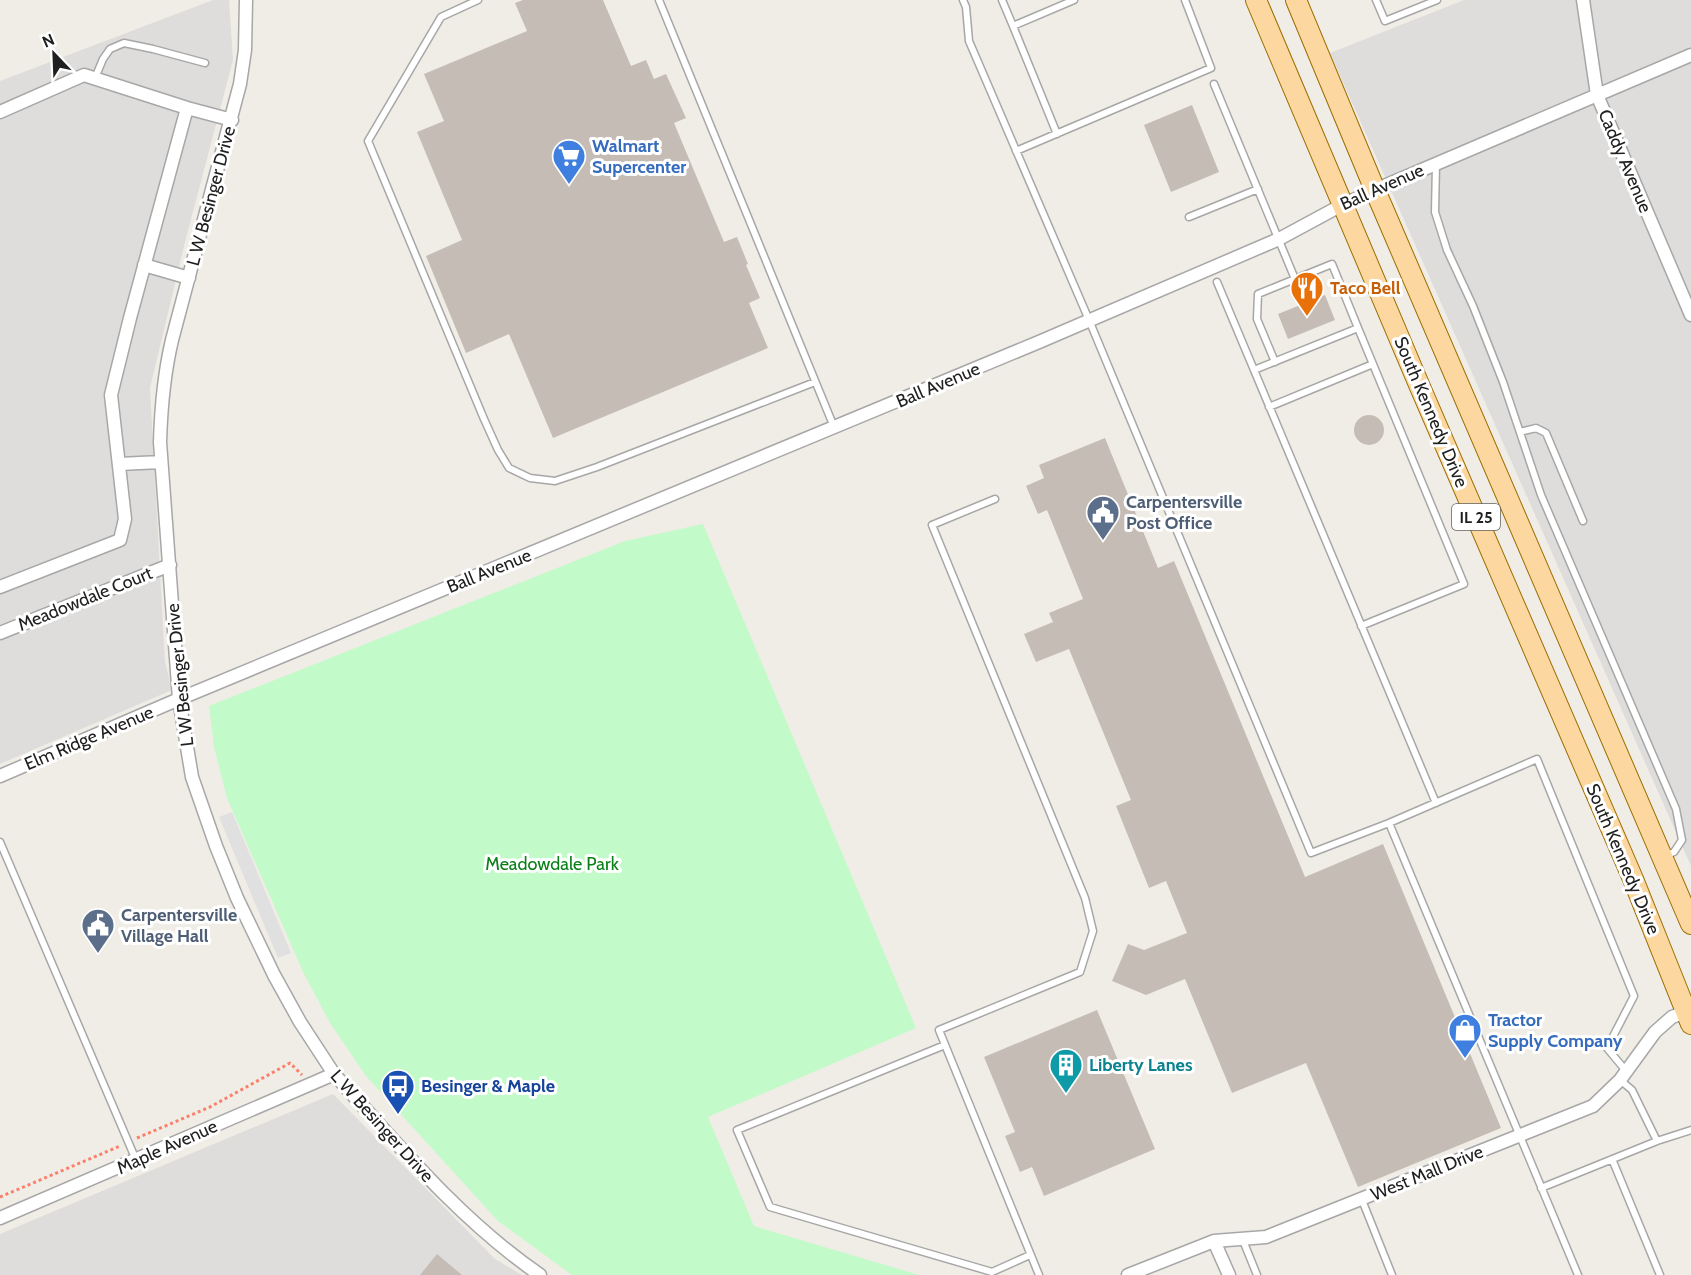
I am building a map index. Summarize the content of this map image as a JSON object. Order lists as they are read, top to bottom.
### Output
{
  "streets": {
    "main road": ["South Kennedy Drive", "IL 25"],
    "street": [
      "Caddy Avenue",
      "Ball Avenue",
      "L W Besinger Drive",
      "Meadowdale Court",
      "Elm Ridge Avenue",
      "Maple Avenue",
      "West Mall Drive"
    ]
  },
  "crossings": [
    ["Caddy Avenue", "Ball Avenue"],
    ["Ball Avenue", "L W Besinger Drive"],
    ["Ball Avenue", "South Kennedy Drive"],
    ["Ball Avenue", "Elm Ridge Avenue"],
    ["L W Besinger Drive", "Meadowdale Court"],
    ["L W Besinger Drive", "Elm Ridge Avenue"],
    ["L W Besinger Drive", "Maple Avenue"],
    ["South Kennedy Drive", "West Mall Drive"]
  ],
  "parks": ["Meadowdale Park"],
  "places": {
    "supermarket": ["Walmart Supercenter"],
    "restaurant": ["Taco Bell"],
    "public building": ["Carpentersville Post Office", "Carpentersville Village Hall"],
    "shop": ["Tractor Supply Company"],
    "building": ["Liberty Lanes"],
    "bus stop": ["Besinger & Maple"]
  },
  "north": "top left"
}
